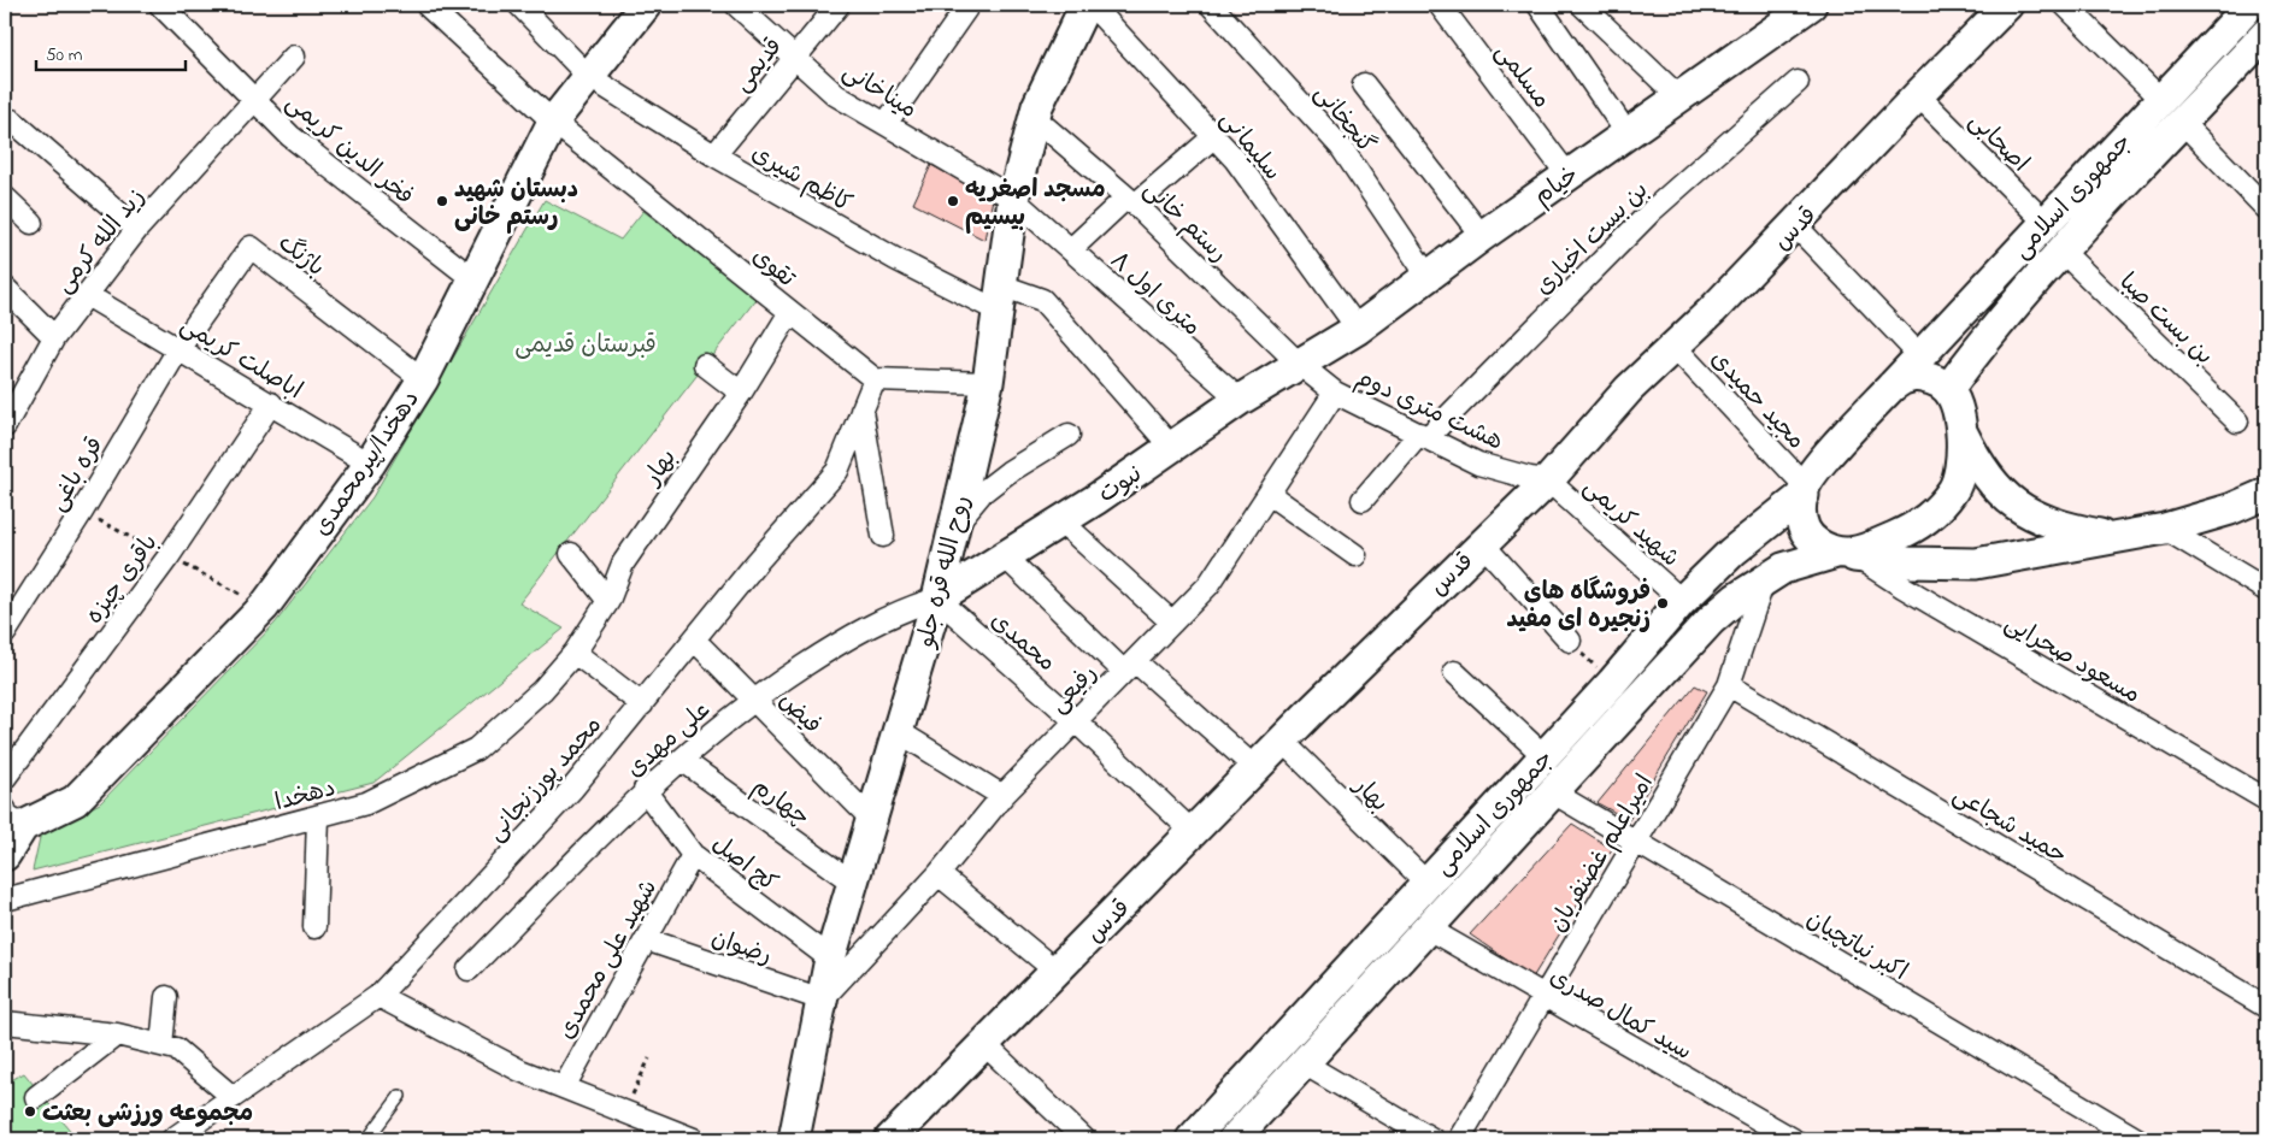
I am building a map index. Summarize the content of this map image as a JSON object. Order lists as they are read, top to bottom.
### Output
{
  "streets": {
    "main road": [
      "خیام",
      "جمهوری اسلامی",
      "قدس",
      "دهخدا/پیرمحمدی",
      "نبوت",
      "روح الله قره جلو"
    ],
    "street": [
      "قدیمی",
      "مسلمی",
      "میناخانی",
      "گنجخانی",
      "اصحابی",
      "سلیمانی",
      "فخر الدین کریمی",
      "کاظم شیری",
      "رستم خانی",
      "بن بست اخباری",
      "زید الله کرمی",
      "باژنگ",
      "تقوی",
      "۸ متری اول",
      "بن بست صبا",
      "اباصلت کریمی",
      "مجید حمیدی",
      "هشت متری دوم",
      "بهار",
      "قره باغی",
      "شهید کریمی",
      "باقری چیزه",
      "محمدی",
      "مسعود صحرایی",
      "رفیعی",
      "فیض",
      "علی مهدی",
      "محمد پورزنجانی",
      "دهخدا",
      "چهارم",
      "حمید شجاعی",
      "امیراعلم غضنفریان",
      "کج اصل",
      "اکبر نباتچیان",
      "رضوان",
      "شهید علی محمدی",
      "سید کمال صدری"
    ]
  },
  "crossings": [
    ["قدیمی", "میناخانی"],
    ["قدیمی", "کاظم شیری"],
    ["مسلمی", "خیام"],
    ["میناخانی", "۸ متری اول"],
    ["میناخانی", "روح الله قره جلو"],
    ["گنجخانی", "خیام"],
    ["اصحابی", "جمهوری اسلامی"],
    ["اصحابی", "قدس"],
    ["سلیمانی", "خیام"],
    ["فخر الدین کریمی", "زید الله کرمی"],
    ["فخر الدین کریمی", "دهخدا/پیرمحمدی"],
    ["کاظم شیری", "دهخدا/پیرمحمدی"],
    ["کاظم شیری", "نبوت"],
    ["کاظم شیری", "روح الله قره جلو"],
    ["خیام", "رستم خانی"],
    ["خیام", "هشت متری دوم"],
    ["خیام", "نبوت"],
    ["جمهوری اسلامی", "بن بست صبا"],
    ["جمهوری اسلامی", "مجید حمیدی"],
    ["جمهوری اسلامی", "بهار"],
    ["جمهوری اسلامی", "شهید کریمی"],
    ["جمهوری اسلامی", "مسعود صحرایی"],
    ["جمهوری اسلامی", "امیراعلم غضنفریان"],
    ["جمهوری اسلامی", "اکبر نباتچیان"],
    ["جمهوری اسلامی", "سید کمال صدری"],
    ["رستم خانی", "هشت متری دوم"],
    ["رستم خانی", "نبوت"],
    ["رستم خانی", "روح الله قره جلو"],
    ["قدس", "مجید حمیدی"],
    ["قدس", "هشت متری دوم"],
    ["قدس", "بهار"],
    ["قدس", "شهید کریمی"],
    ["قدس", "محمدی"],
    ["بن بست اخباری", "هشت متری دوم"],
    ["زید الله کرمی", "اباصلت کریمی"],
    ["باژنگ", "اباصلت کریمی"],
    ["باژنگ", "دهخدا/پیرمحمدی"],
    ["باژنگ", "قره باغی"],
    ["تقوی", "دهخدا/پیرمحمدی"],
    ["تقوی", "بهار"],
    ["تقوی", "محمد پورزنجانی"],
    ["۸ متری اول", "نبوت"],
    ["۸ متری اول", "روح الله قره جلو"],
    ["اباصلت کریمی", "دهخدا/پیرمحمدی"],
    ["اباصلت کریمی", "قره باغی"],
    ["اباصلت کریمی", "باقری چیزه"],
    ["هشت متری دوم", "نبوت"],
    ["هشت متری دوم", "شهید کریمی"],
    ["هشت متری دوم", "رفیعی"],
    ["بهار", "دهخدا"],
    ["نبوت", "روح الله قره جلو"],
    ["نبوت", "محمدی"],
    ["نبوت", "علی مهدی"],
    ["روح الله قره جلو", "محمدی"],
    ["روح الله قره جلو", "رفیعی"],
    ["روح الله قره جلو", "فیض"],
    ["روح الله قره جلو", "علی مهدی"],
    ["روح الله قره جلو", "چهارم"],
    ["روح الله قره جلو", "کج اصل"],
    ["روح الله قره جلو", "رضوان"],
    ["محمدی", "رفیعی"],
    ["محمدی", "علی مهدی"],
    ["رفیعی", "رضوان"],
    ["فیض", "علی مهدی"],
    ["فیض", "محمد پورزنجانی"],
    ["علی مهدی", "چهارم"],
    ["علی مهدی", "کج اصل"],
    ["حمید شجاعی", "امیراعلم غضنفریان"],
    ["امیراعلم غضنفریان", "اکبر نباتچیان"],
    ["امیراعلم غضنفریان", "سید کمال صدری"],
    ["کج اصل", "شهید علی محمدی"],
    ["رضوان", "شهید علی محمدی"]
  ],
  "parks": ["قبرستان قدیمى"],
  "places": [
    "دبستان شهید رستم خانی",
    "مسجد اصغریه بیسیم",
    "فروشگاه های زنجیره ای مفید",
    "مجموعه ورزشی بعثت"
  ],
  "scale_bar": "50 m"
}
